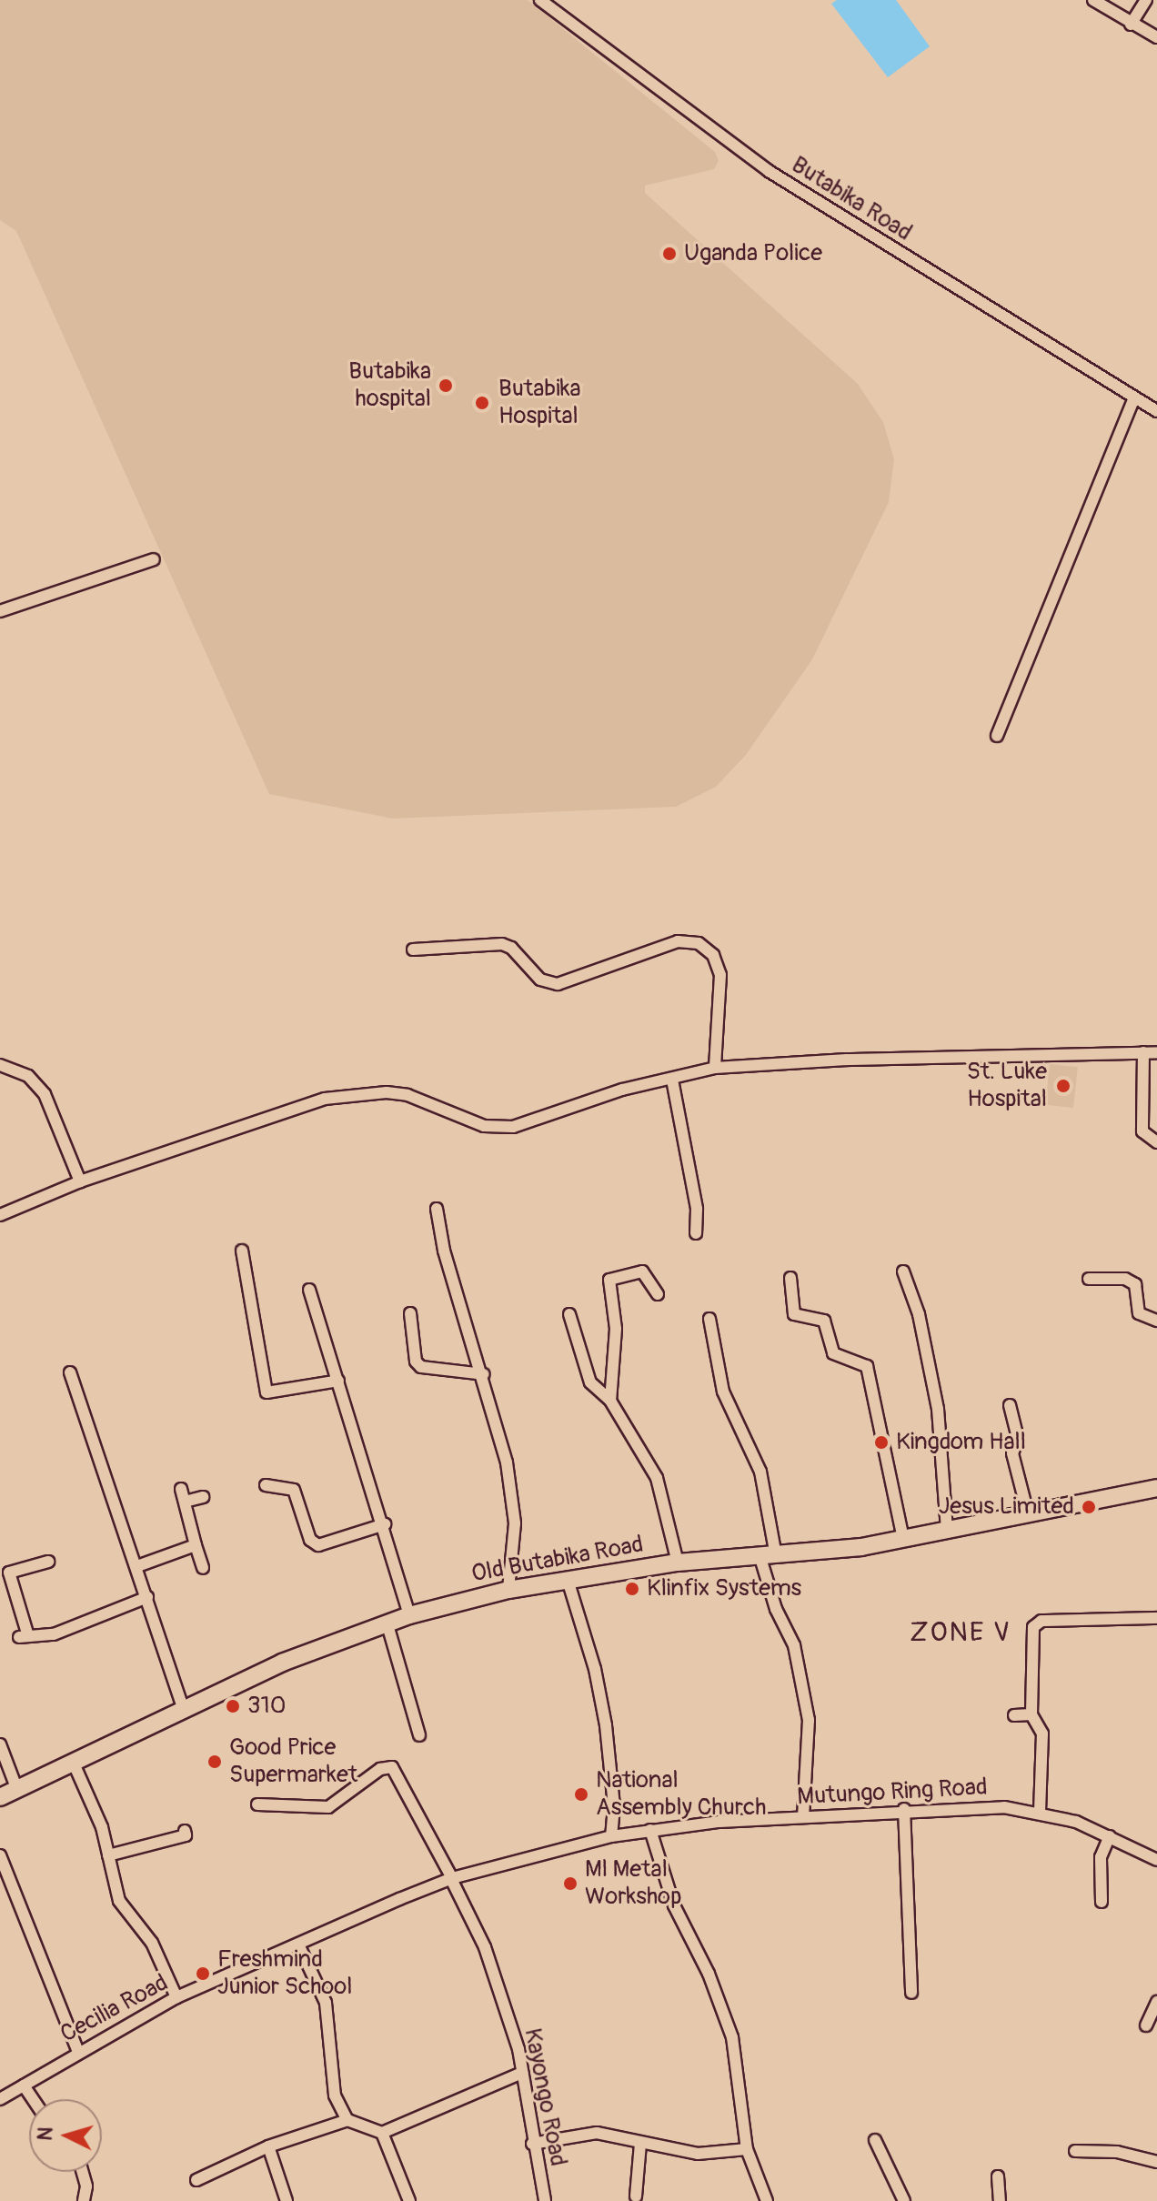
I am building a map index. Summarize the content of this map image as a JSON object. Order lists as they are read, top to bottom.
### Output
{
  "streets": {
    "main road": ["Old Butabika Road"],
    "street": [
      "Butabika Road",
      "Mutungo Ring Road",
      "Cecilia Road",
      "Kayongo Road"
    ]
  },
  "crossings": [
    ["Mutungo Ring Road", "Cecilia Road"],
    ["Mutungo Ring Road", "Kayongo Road"],
    ["Cecilia Road", "Kayongo Road"]
  ],
  "districts": ["ZONE V"],
  "places": [
    "Uganda Police",
    "Butabika hospital",
    "Butabika Hospital",
    "St. Luke Hospital",
    "Kingdom Hall",
    "Jesus Limited",
    "Klinfix Systems",
    "310",
    "Good Price Supermarket",
    "National Assembly Church",
    "Ml Metal Workshop",
    "Freshmind Junior School"
  ],
  "north": "left"
}
